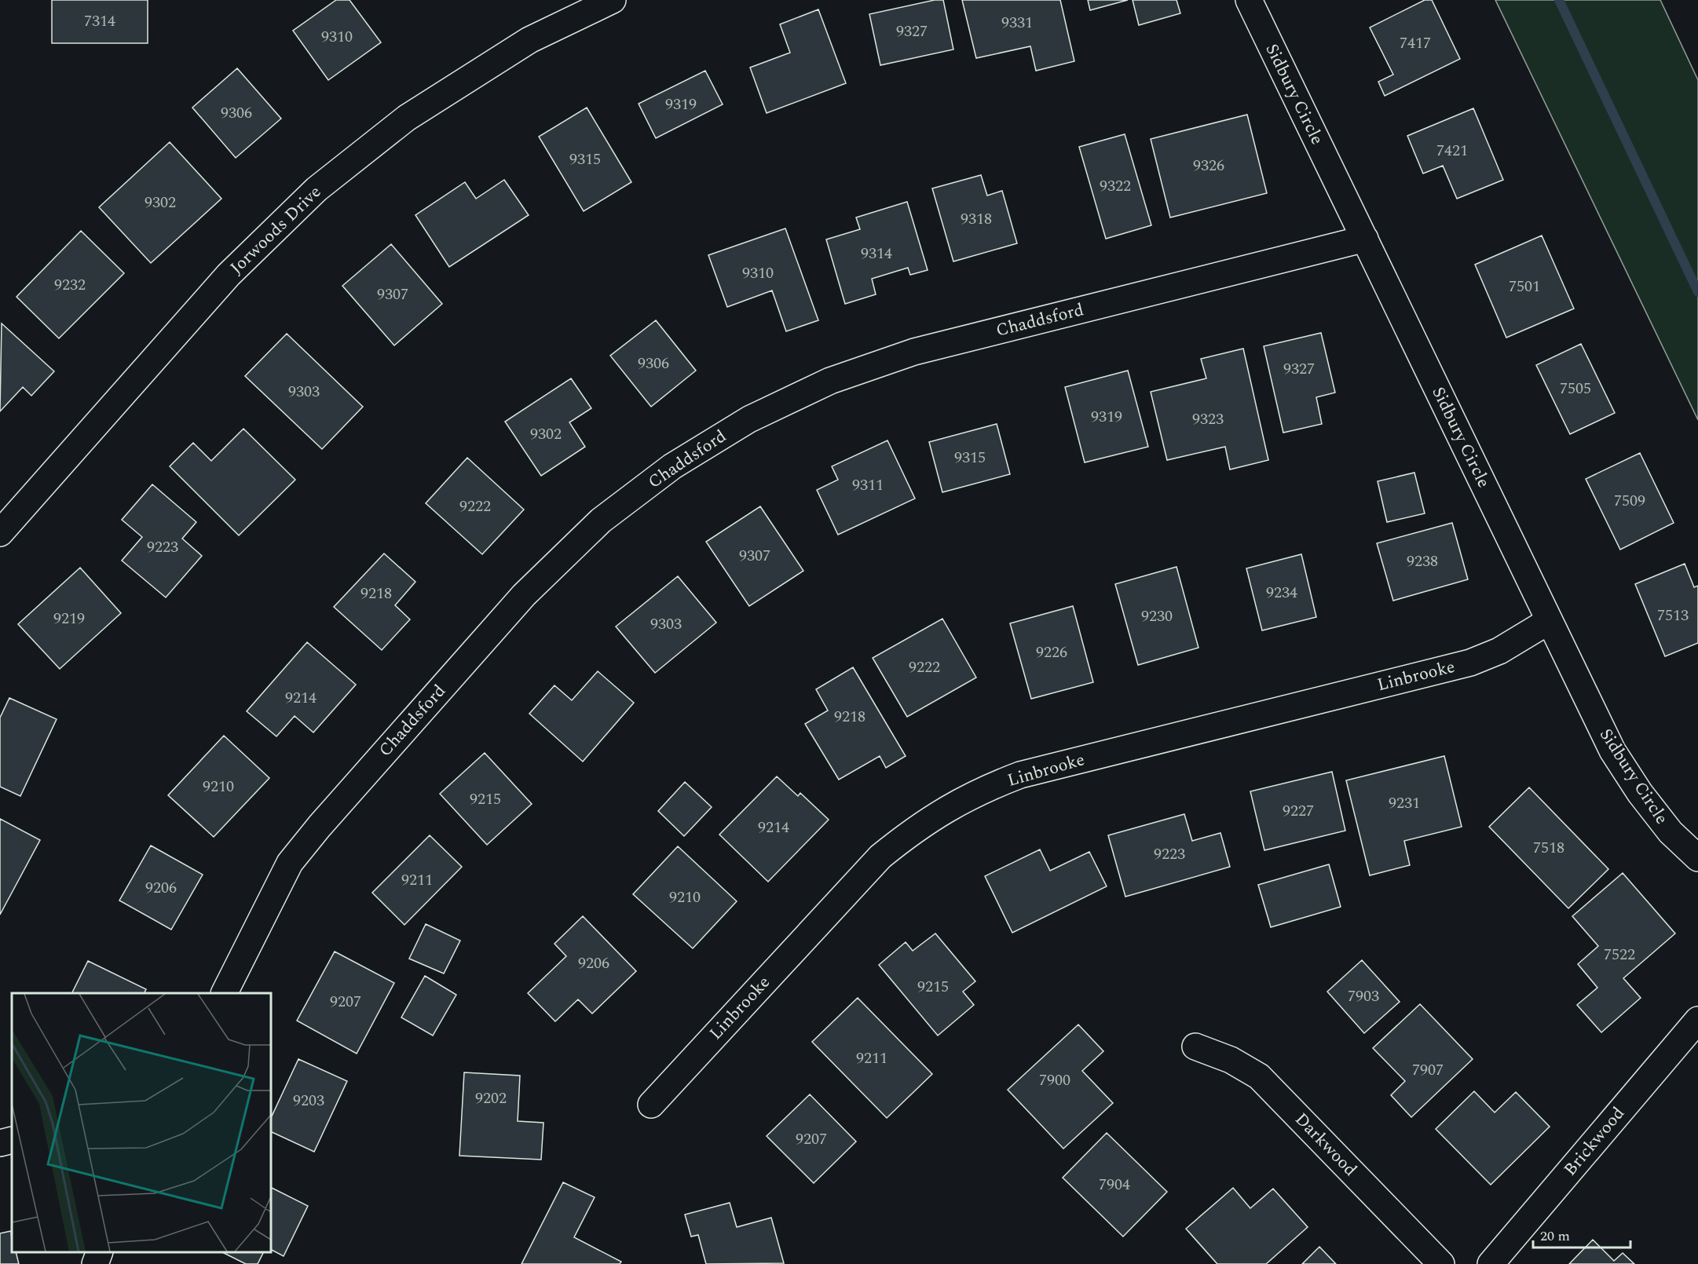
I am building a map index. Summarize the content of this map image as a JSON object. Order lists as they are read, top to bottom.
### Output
{
  "streets": {
    "street": [
      "Sidbury Circle",
      "Jorwoods Drive",
      "Chaddsford",
      "Linbrooke",
      "Brickwood",
      "Darkwood"
    ]
  },
  "crossings": [
    ["Sidbury Circle", "Chaddsford"],
    ["Sidbury Circle", "Linbrooke"]
  ],
  "house_numbers": [
    "7314",
    "9331",
    "9327",
    "9310",
    "7417",
    "9319",
    "9306",
    "7421",
    "9315",
    "9326",
    "9322",
    "9302",
    "9318",
    "9314",
    "9310",
    "9232",
    "7501",
    "9307",
    "9306",
    "9327",
    "7505",
    "9303",
    "9319",
    "9323",
    "9302",
    "9315",
    "9311",
    "7509",
    "9222",
    "9223",
    "9307",
    "9238",
    "9234",
    "9218",
    "7513",
    "9230",
    "9219",
    "9303",
    "9226",
    "9222",
    "9214",
    "9218",
    "9210",
    "9215",
    "9231",
    "9227",
    "9214",
    "7518",
    "9223",
    "9211",
    "9206",
    "9210",
    "7522",
    "9206",
    "9215",
    "7903",
    "9207",
    "9211",
    "7907",
    "7900",
    "9202",
    "9203",
    "9207",
    "7904"
  ],
  "scale_bar": "20 m"
}
